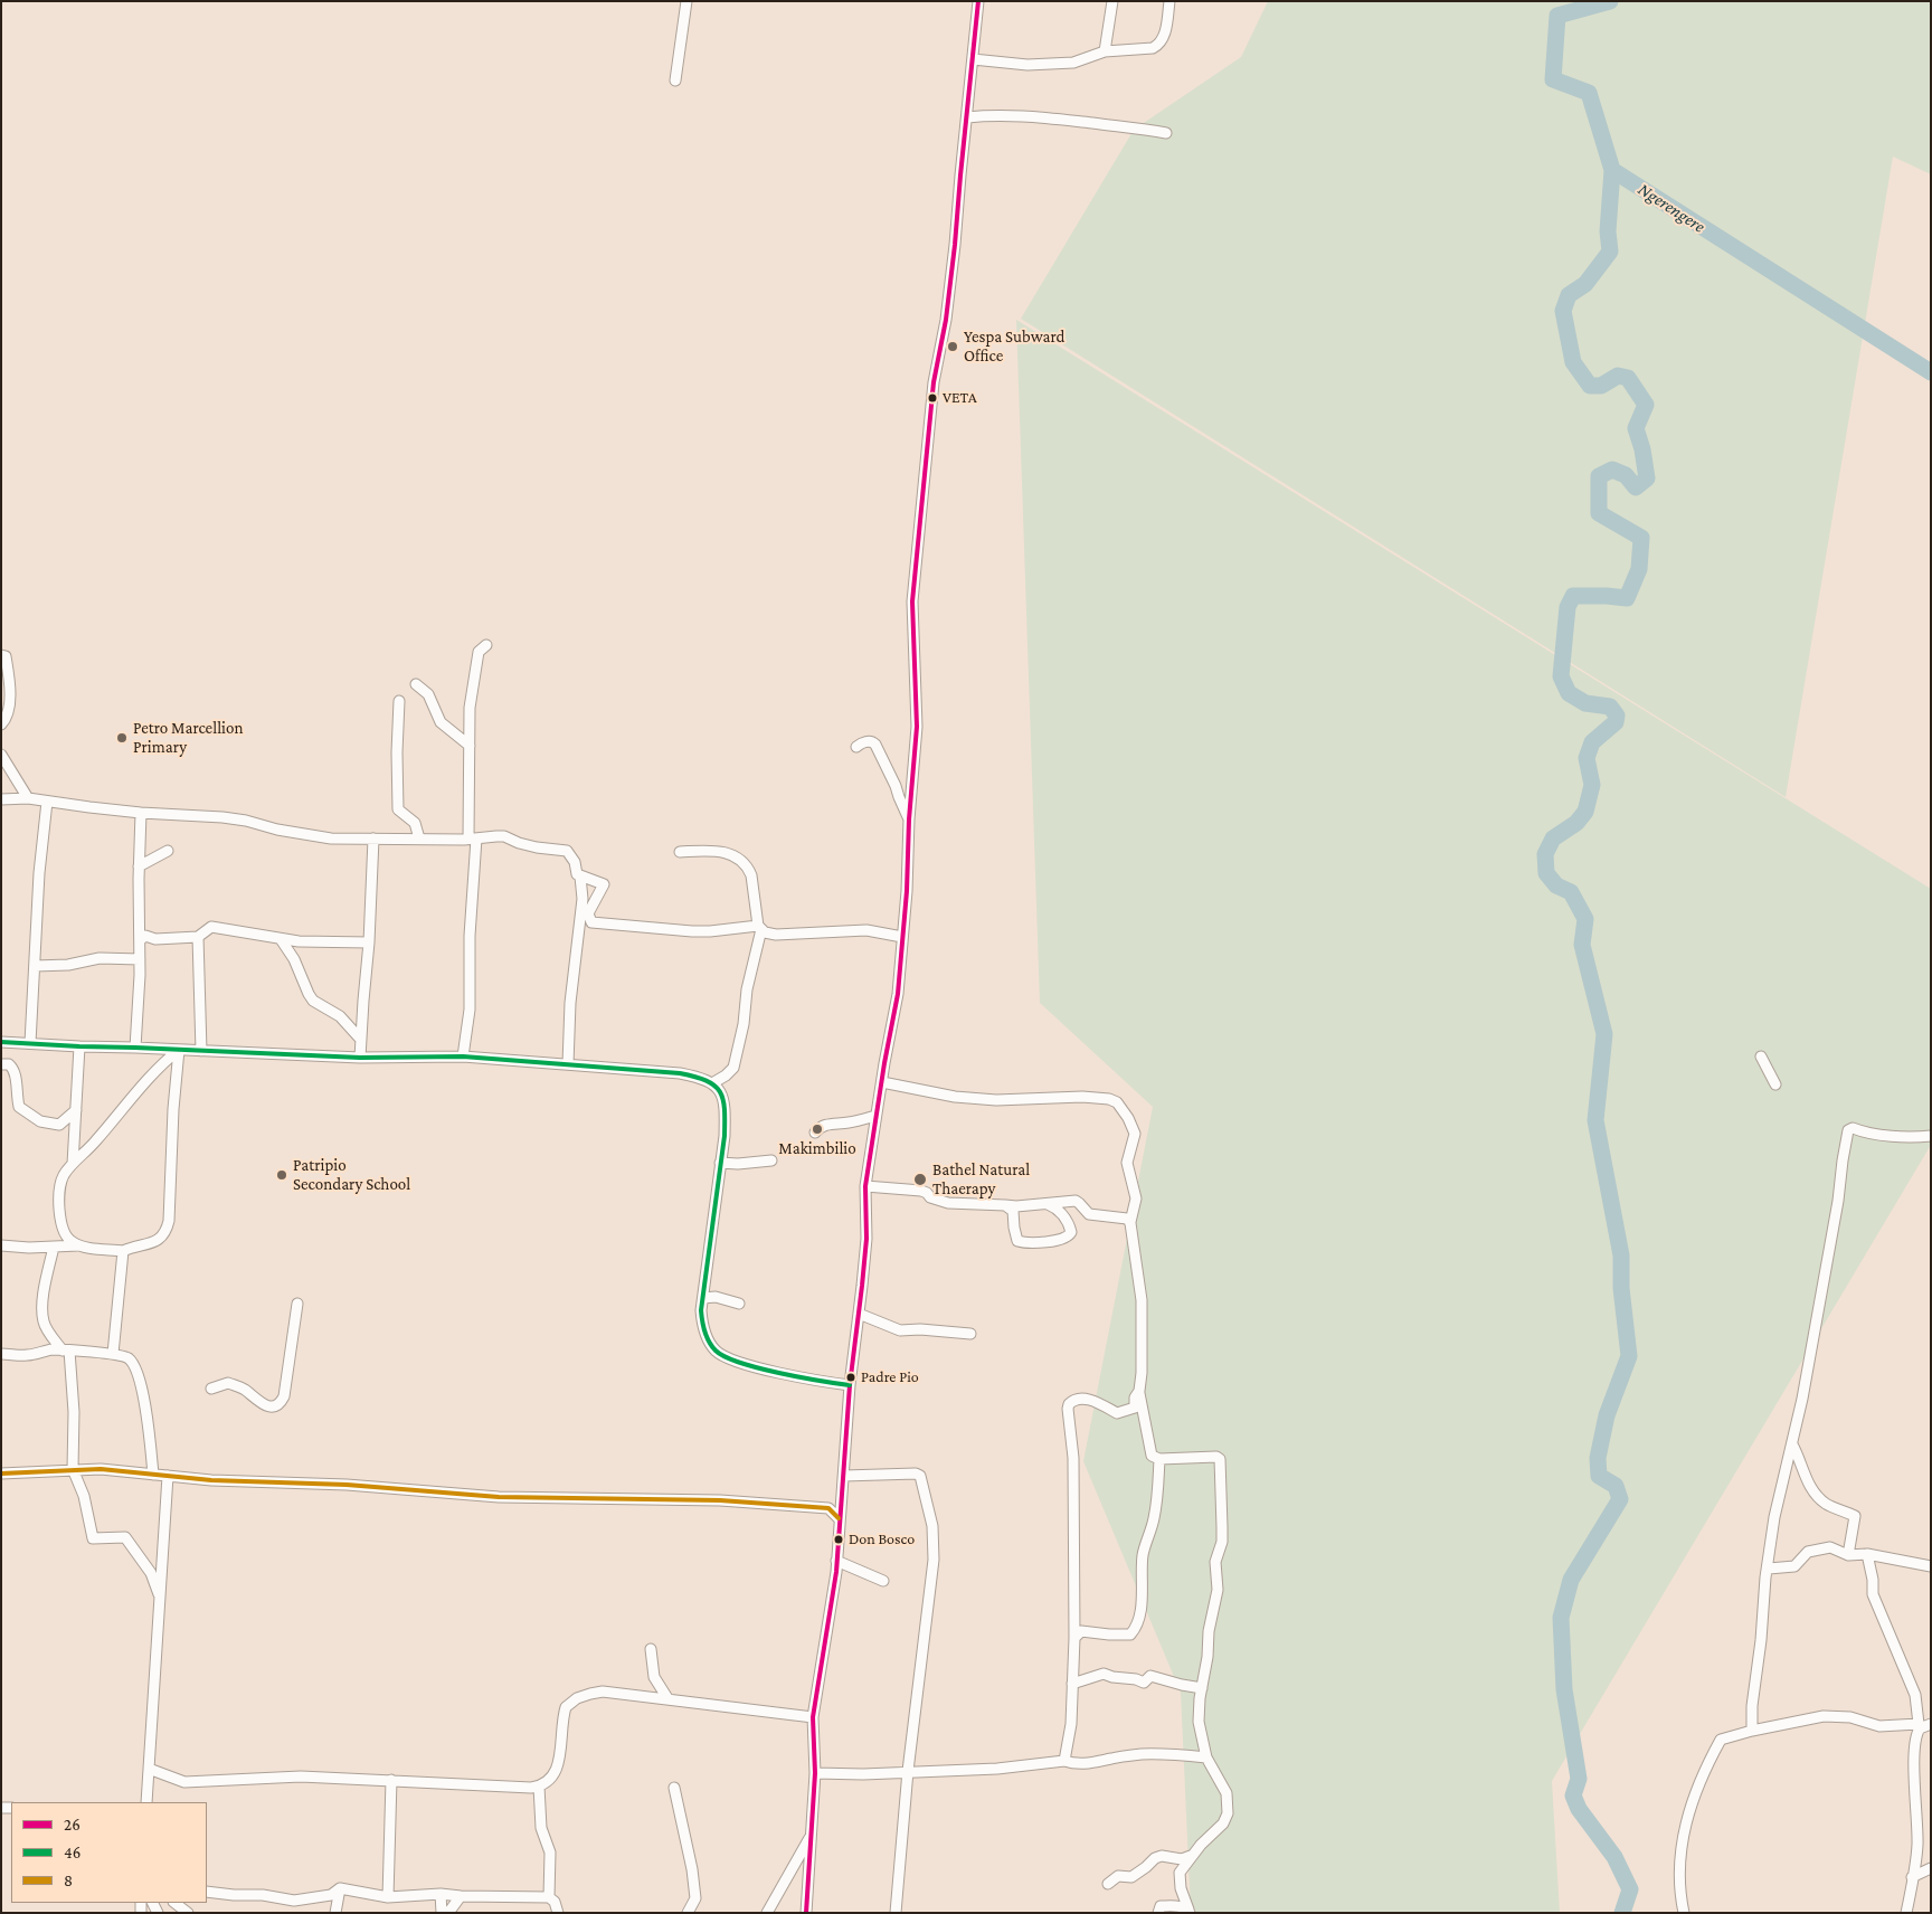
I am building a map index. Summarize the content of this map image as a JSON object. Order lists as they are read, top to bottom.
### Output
{
  "water": ["Ngerengere"],
  "places": [
    "Yespa Subward Office",
    "VETA",
    "Petro Marcellion Primary",
    "Makimbilio",
    "Patripio Secondary School",
    "Bathel Natural Thaerapy",
    "Padre Pio",
    "Don Bosco"
  ],
  "lines": ["transit line 26", "transit line 46", "transit line 8"],
  "legend": ["26", "46", "8"]
}
